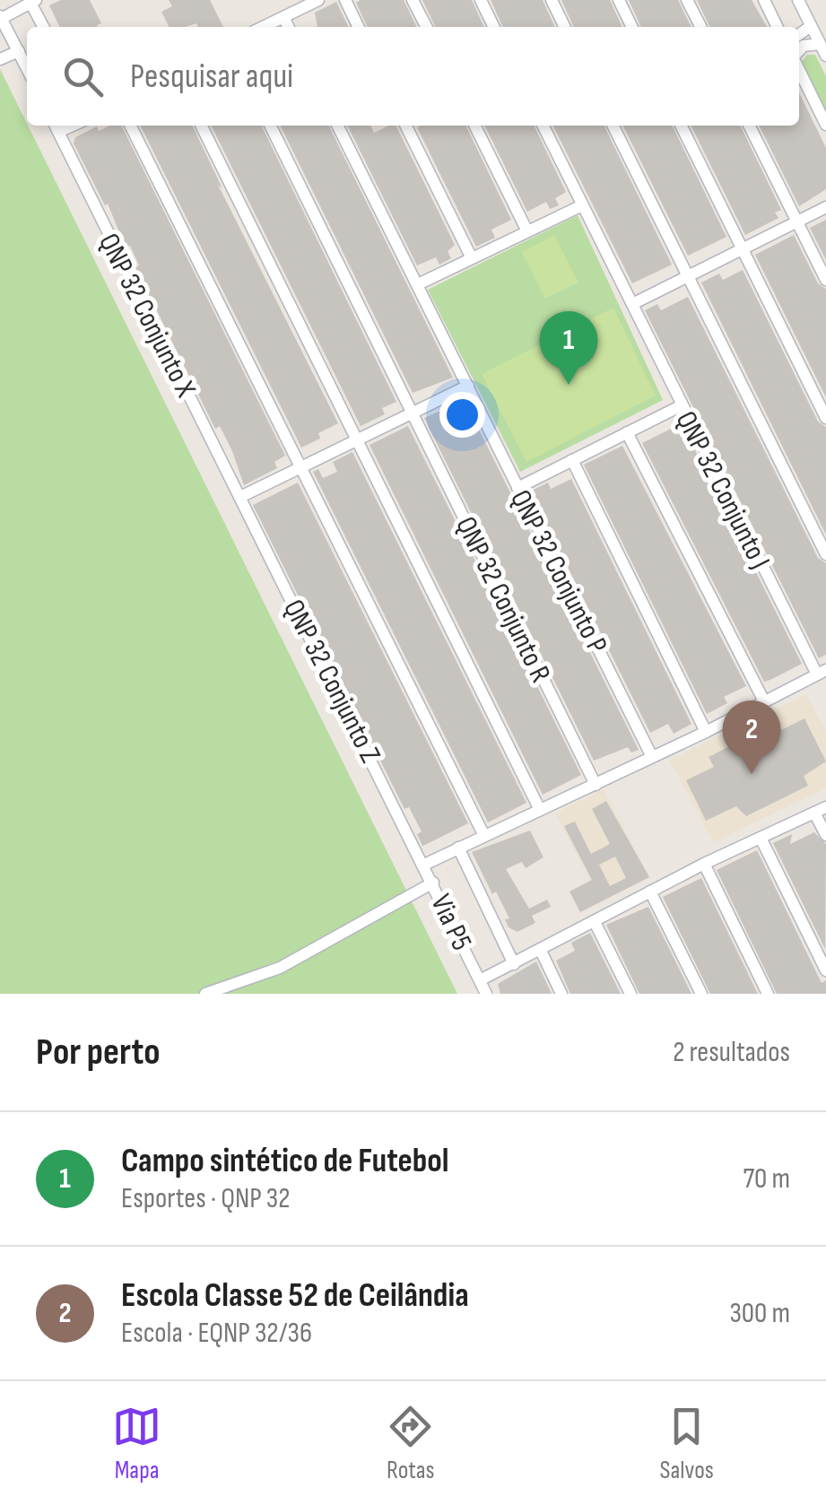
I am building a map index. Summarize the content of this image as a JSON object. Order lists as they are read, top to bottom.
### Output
{
  "streets": {
    "street": [
      "QNP 32 Conjunto X",
      "QNP 32 Conjunto J",
      "QNP 32 Conjunto P",
      "QNP 32 Conjunto R",
      "QNP 32 Conjunto Z",
      "Via P5"
    ]
  },
  "crossings": [
    ["QNP 32 Conjunto X", "QNP 32 Conjunto Z"],
    ["QNP 32 Conjunto Z", "Via P5"]
  ],
  "page": {
    "search": "Pesquisar aqui",
    "pins": ["1", "2"],
    "heading": ["Por perto", "2 resultados"],
    "list": [
      {
        "mark": "1",
        "name": "Campo sintético de Futebol",
        "note": "Esportes · QNP 32",
        "value": "70 m"
      },
      {
        "mark": "2",
        "name": "Escola Classe 52 de Ceilândia",
        "note": "Escola · EQNP 32/36",
        "value": "300 m"
      }
    ],
    "nav": ["Mapa", "Rotas", "Salvos"]
  }
}
